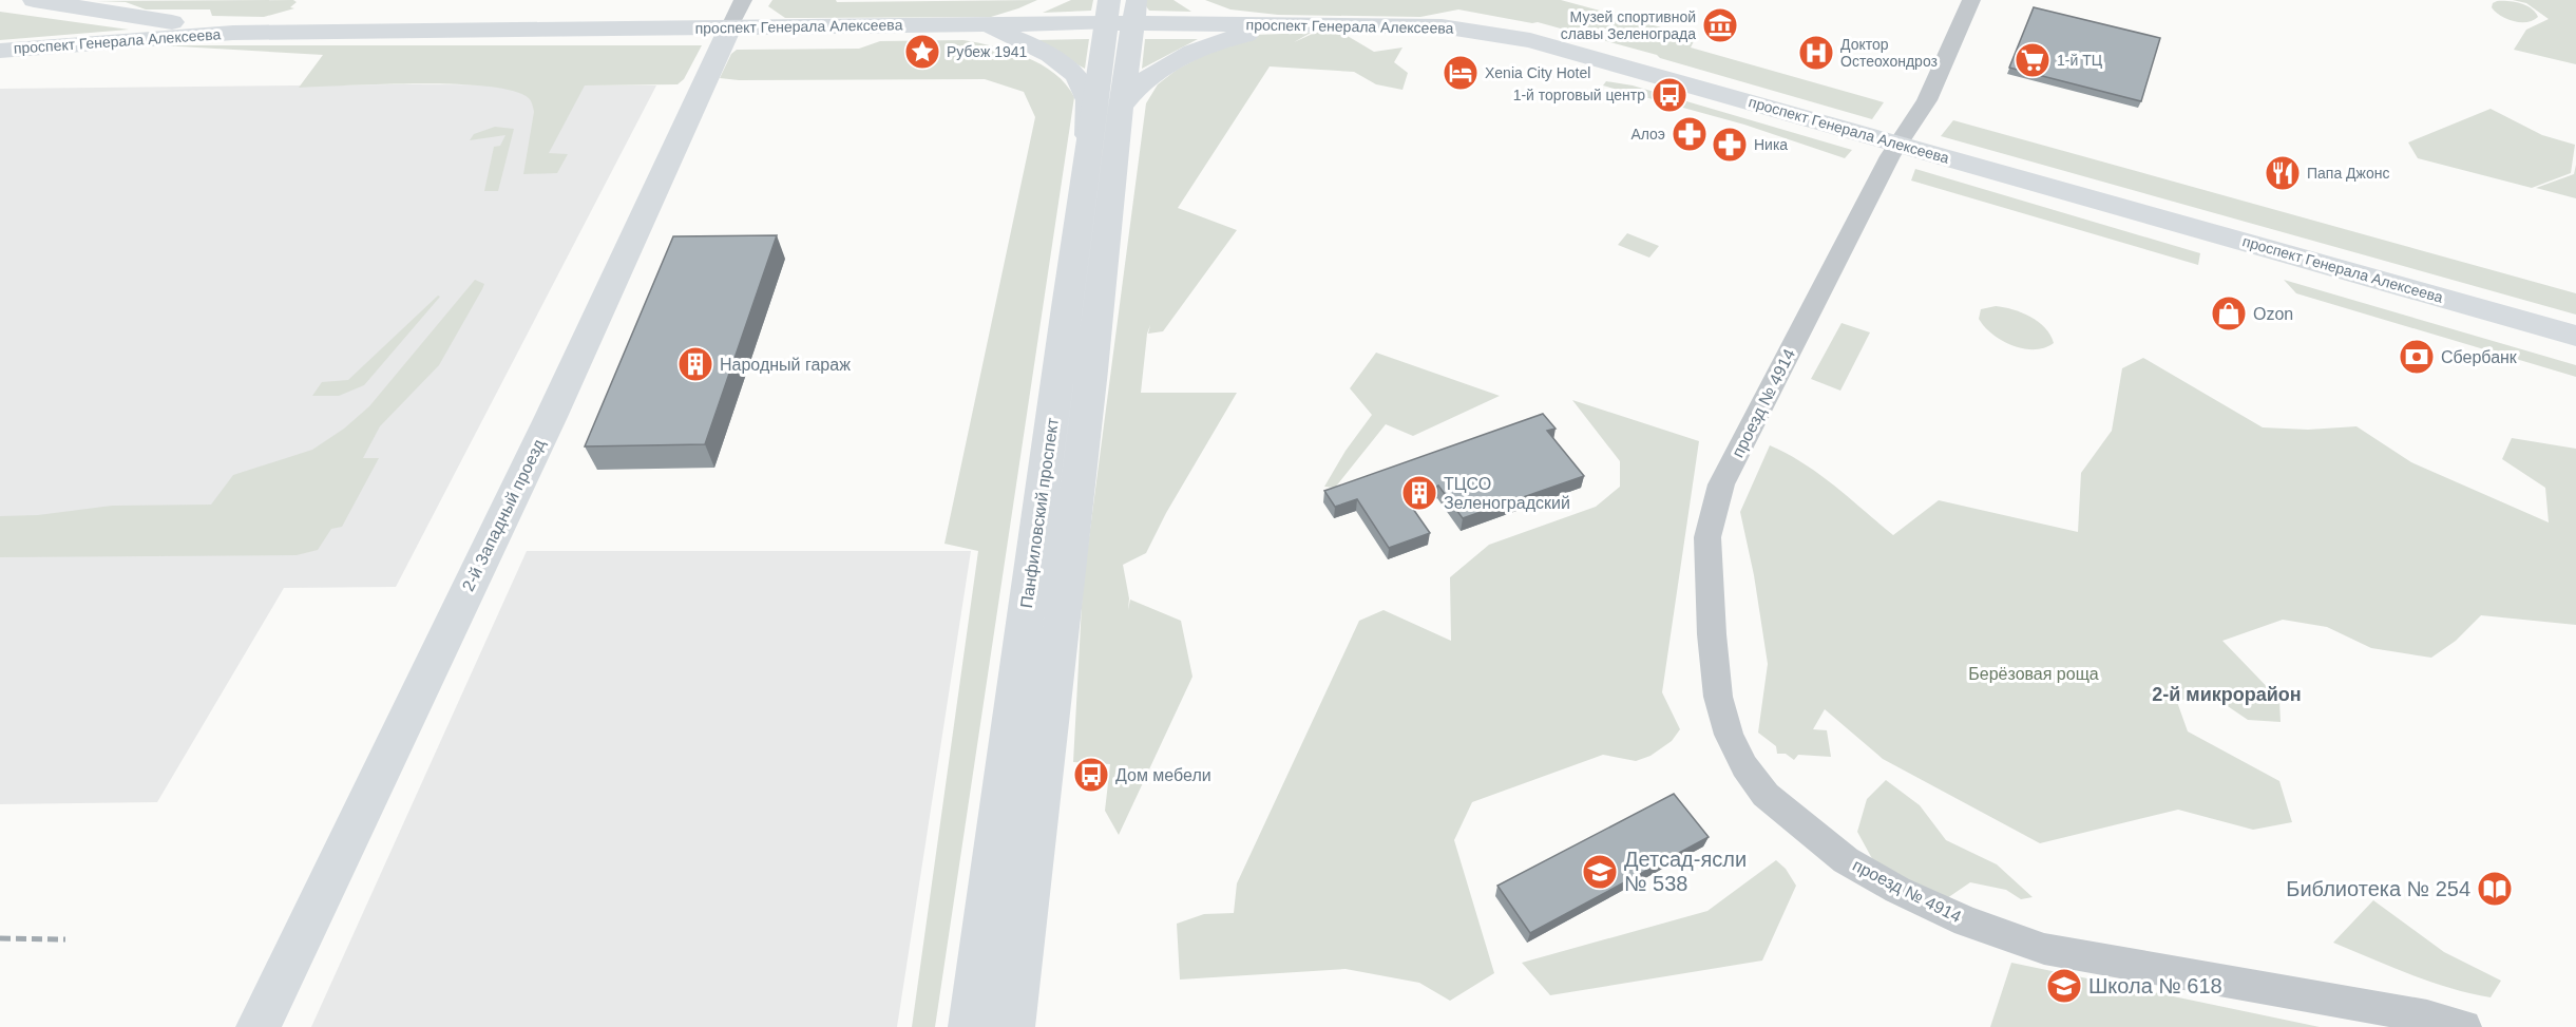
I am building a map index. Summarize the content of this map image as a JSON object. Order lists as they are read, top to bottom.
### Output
{
  "streets": {
    "main road": ["проспект Генерала Алексеева", "Панфиловский проспект", "2-й Западный проезд"],
    "street": ["проезд № 4914"]
  },
  "crossings": [
    ["проспект Генерала Алексеева", "проезд № 4914"],
    ["проспект Генерала Алексеева", "Панфиловский проспект"],
    ["проспект Генерала Алексеева", "2-й Западный проезд"]
  ],
  "districts": ["2-й микрорайон"],
  "parks": ["Берёзовая роща"],
  "places": {
    "museum": ["Музей спортивной славы Зеленограда"],
    "place": ["Рубеж 1941"],
    "hospital": ["Доктор Остеохондроз"],
    "supermarket": ["1-й ТЦ"],
    "hotel": ["Xenia City Hotel"],
    "bus stop": ["1-й торговый центр", "Дом мебели"],
    "pharmacy": ["Алоэ", "Ника"],
    "restaurant": ["Папа Джонс"],
    "shop": ["Ozon"],
    "bank": ["Сбербанк"],
    "building": ["Народный гараж", "ТЦСО Зеленоградский"],
    "school or university": ["Детсад-ясли № 538", "Школа № 618"],
    "library": ["Библиотека № 254"]
  }
}
